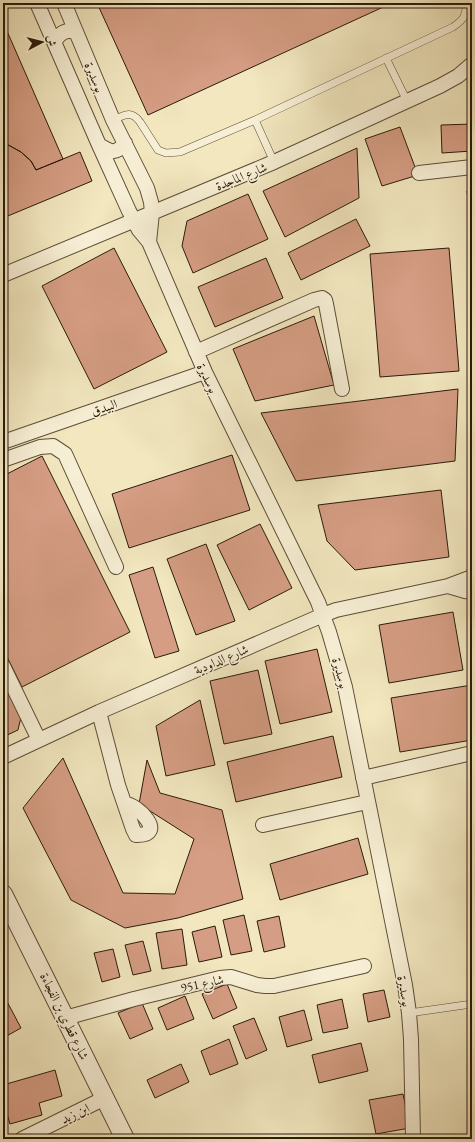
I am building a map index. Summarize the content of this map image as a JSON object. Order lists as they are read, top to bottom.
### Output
{
  "streets": {
    "street": [
      "بوسديرة",
      "شارع الماجدة",
      "البيدق",
      "شارع الداودية",
      "شارع 951",
      "شارع قطري بن الفجاءة",
      "ابن زيد"
    ]
  },
  "crossings": [
    ["بوسديرة", "شارع الماجدة"],
    ["بوسديرة", "البيدق"],
    ["بوسديرة", "شارع الداودية"],
    ["شارع 951", "شارع قطري بن الفجاءة"],
    ["شارع قطري بن الفجاءة", "ابن زيد"]
  ],
  "north": "right"
}
